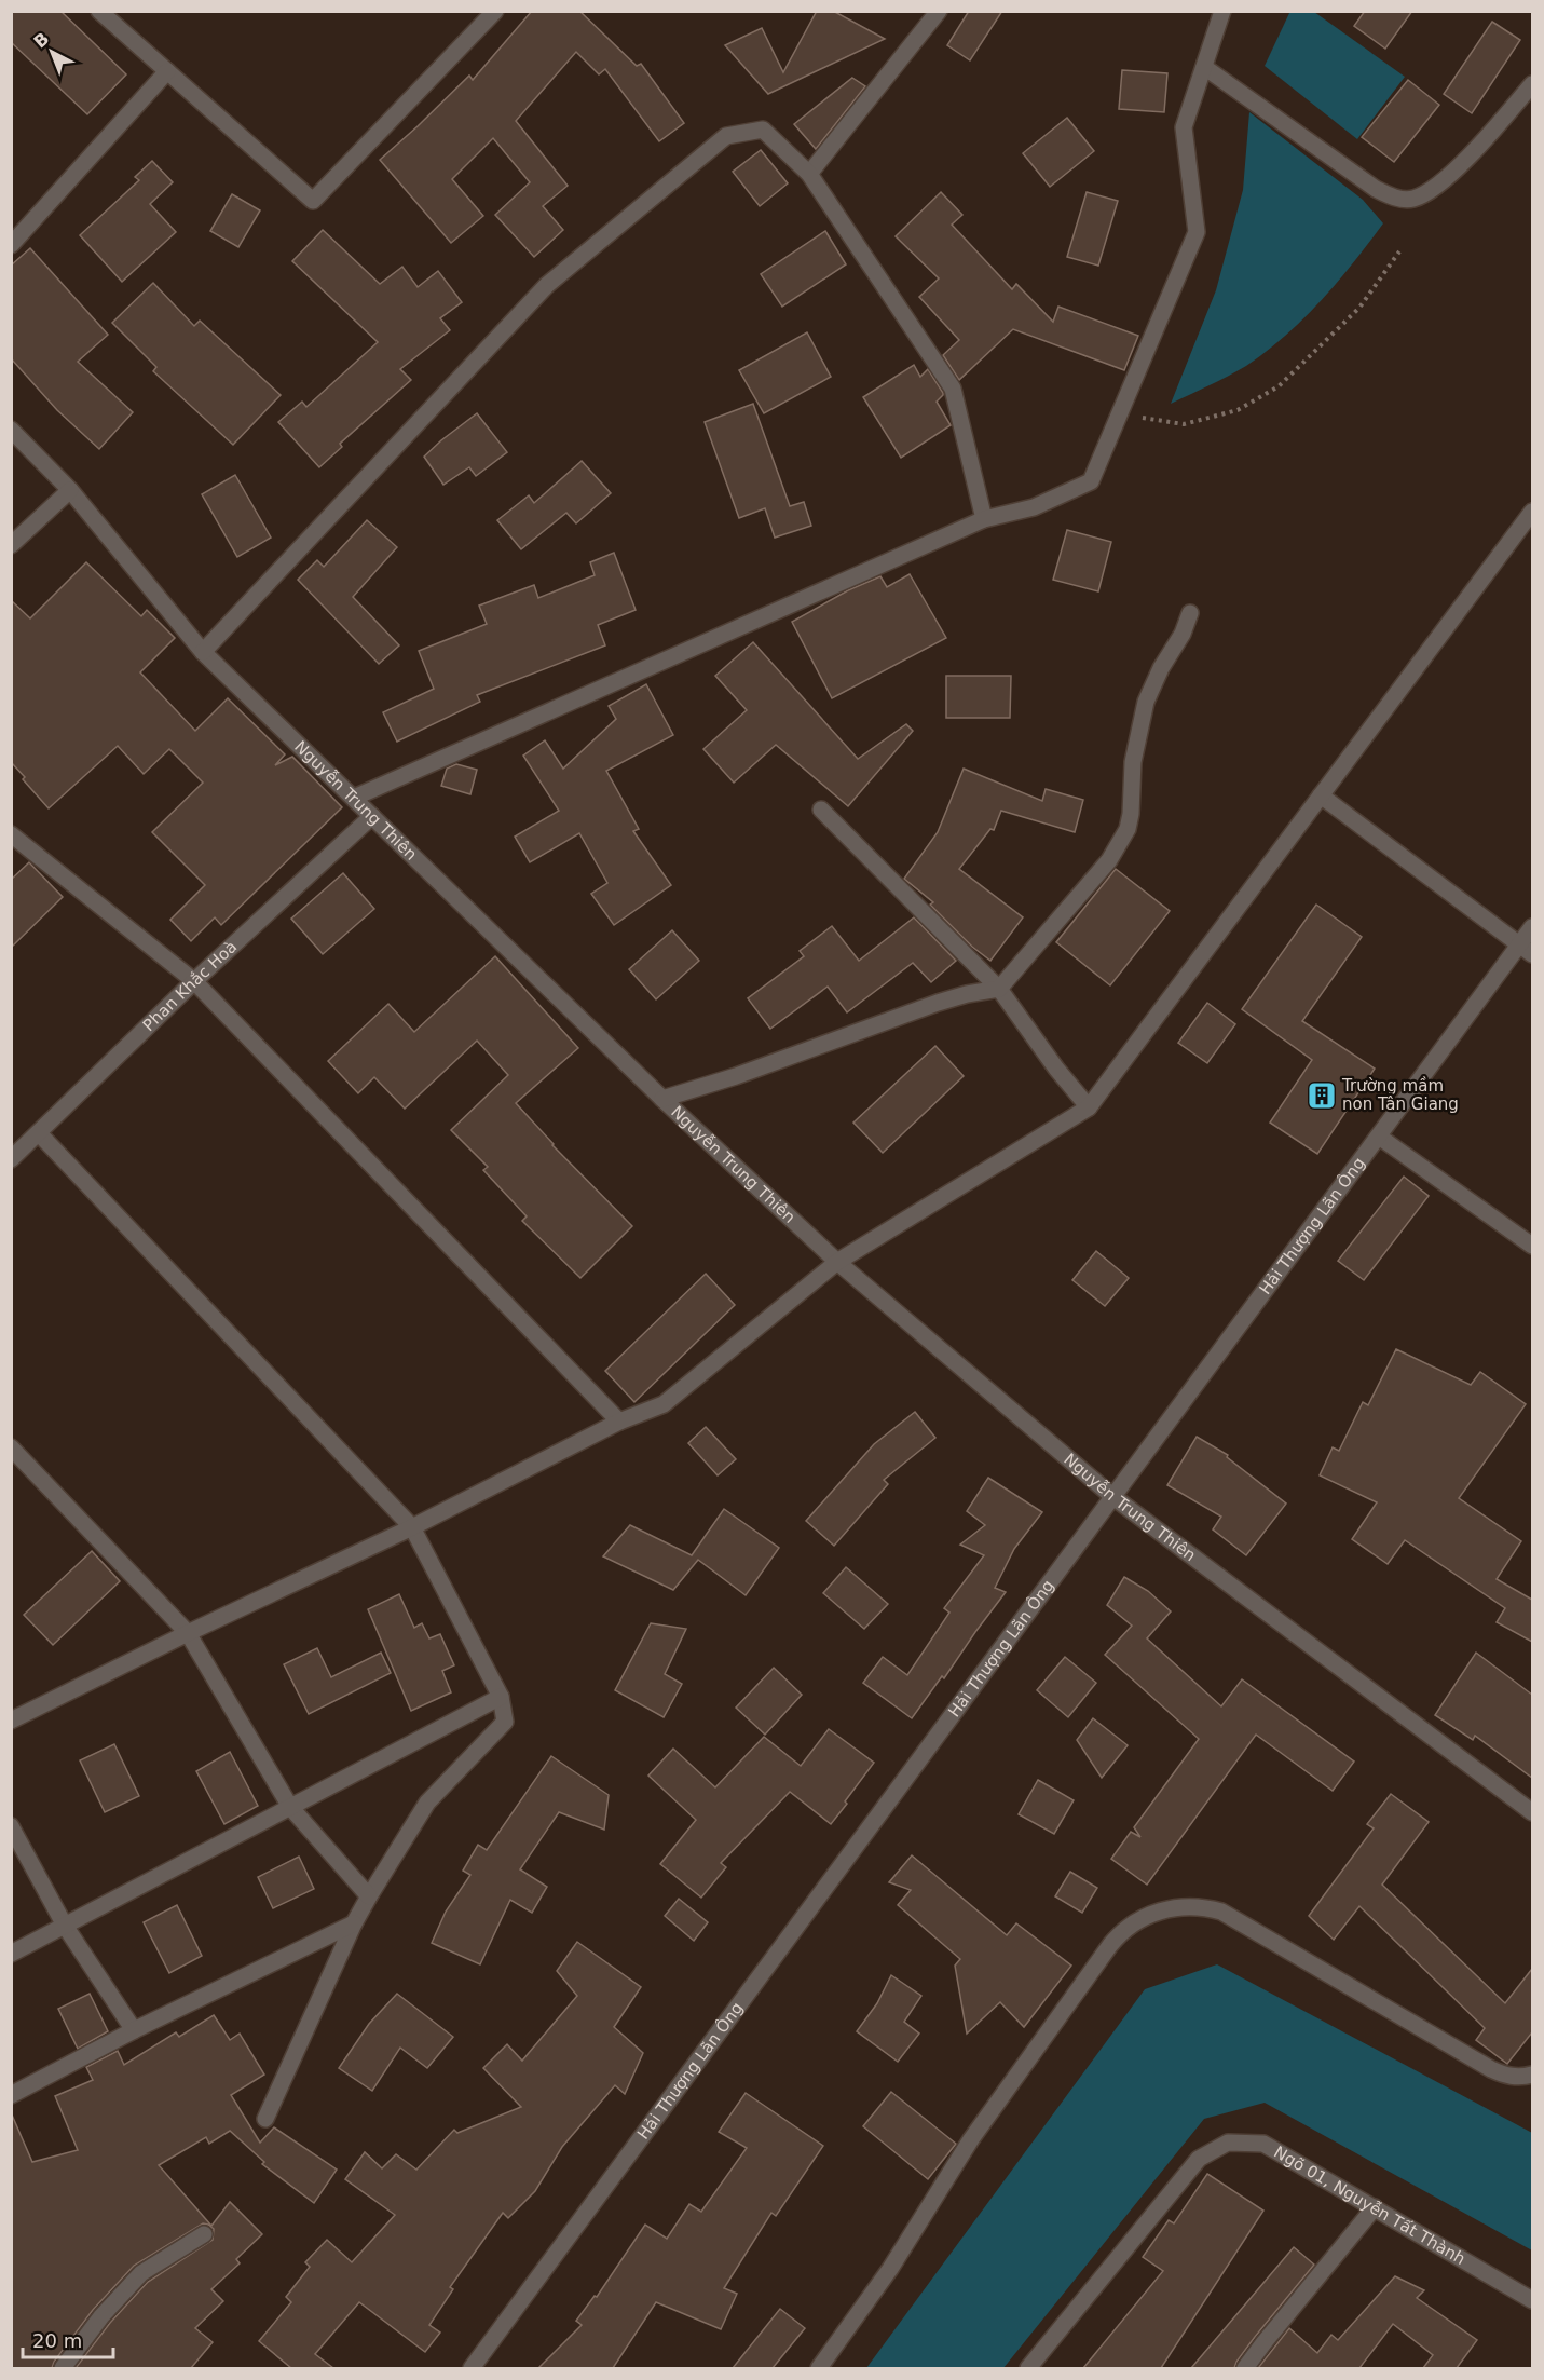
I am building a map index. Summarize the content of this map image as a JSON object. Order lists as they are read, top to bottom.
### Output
{
  "streets": {
    "street": [
      "Nguyễn Trung Thiên",
      "Phan Khắc Hoà",
      "Hải Thượng Lãn Ông",
      "Ngõ 01, Nguyễn Tất Thành"
    ]
  },
  "crossings": [
    ["Nguyễn Trung Thiên", "Phan Khắc Hoà"],
    ["Nguyễn Trung Thiên", "Hải Thượng Lãn Ông"]
  ],
  "places": {
    "building": ["Trường mầm non Tân Giang"]
  },
  "scale_bar": "20 m",
  "north": "top left"
}
